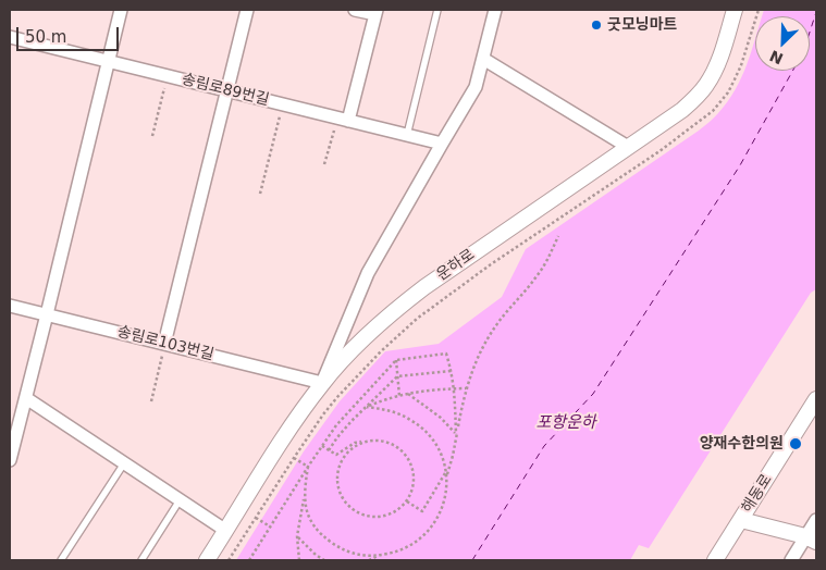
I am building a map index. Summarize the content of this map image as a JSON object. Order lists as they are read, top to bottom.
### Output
{
  "streets": {
    "street": [
      "송림로89번길",
      "운하로",
      "송림로103번길",
      "해동로"
    ]
  },
  "crossings": [
    ["운하로", "송림로103번길"]
  ],
  "water": ["포항운하"],
  "places": ["굿모닝마트", "양재수한의원"],
  "scale_bar": "50 m",
  "north": "bottom left"
}
